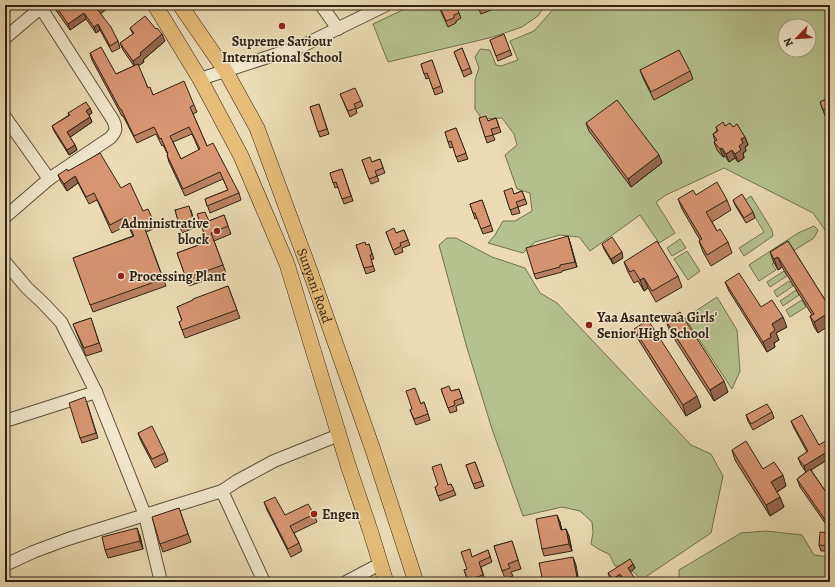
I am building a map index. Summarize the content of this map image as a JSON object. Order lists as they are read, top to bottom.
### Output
{
  "streets": {
    "main road": ["Sunyani Road"]
  },
  "places": [
    "Supreme Saviour International School",
    "Administrative block",
    "Processing Plant",
    "Yaa Asantewaa Girls' Senior High School",
    "Engen"
  ],
  "north": "bottom left"
}
